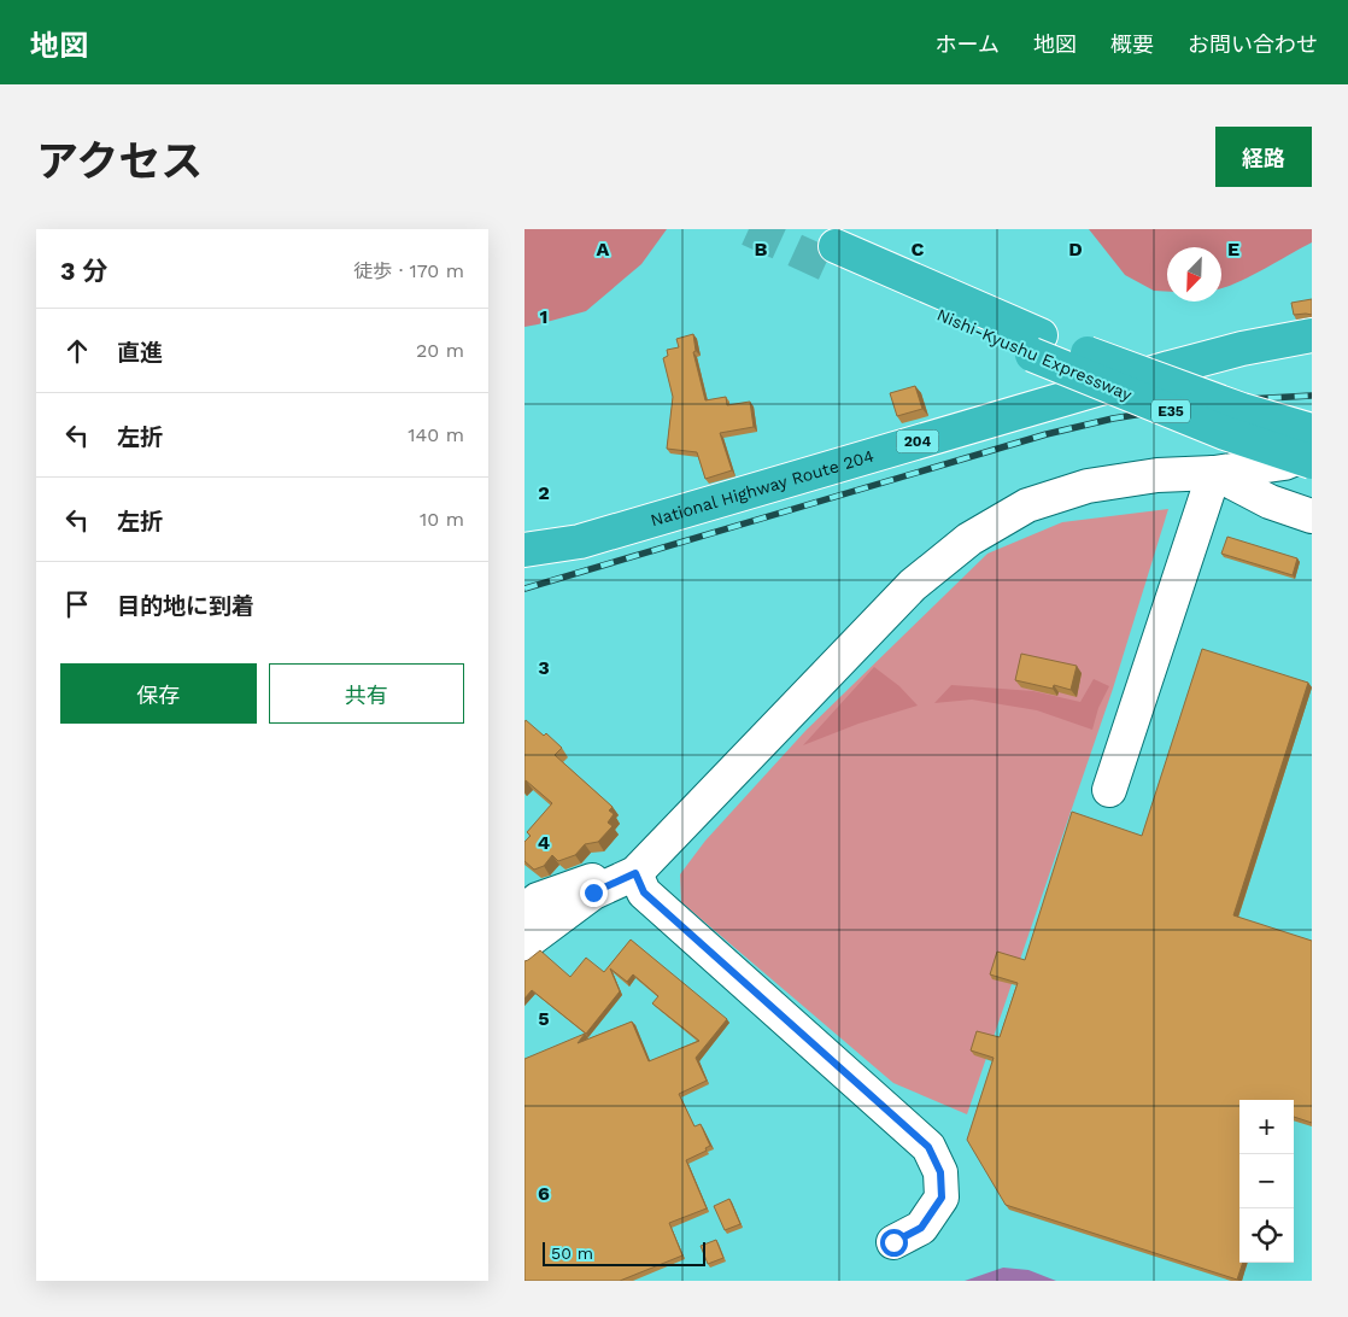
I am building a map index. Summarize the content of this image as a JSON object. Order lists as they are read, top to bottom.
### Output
{
  "streets": {
    "highway": [
      "Nishi-Kyushu Expressway",
      "E35",
      "204",
      "National Highway Route 204"
    ]
  },
  "scale_bar": "50 m",
  "north": "bottom left",
  "page": {
    "header": "地図",
    "nav": [
      "ホーム",
      "地図",
      "概要",
      "お問い合わせ"
    ],
    "title": "アクセス",
    "buttons": [
      "経路",
      ["保存", "共有"]
    ],
    "heading": ["3 分", "徒歩 · 170 m"],
    "list": [
      ["直進", "20 m"],
      ["左折", "140 m"],
      ["左折", "10 m"],
      "目的地に到着"
    ],
    "map_buttons": ["+", "−"],
    "scale": "50 m"
  },
  "grid": {
    "columns": [
      "A",
      "B",
      "C",
      "D",
      "E"
    ],
    "rows": [
      "1",
      "2",
      "3",
      "4",
      "5",
      "6"
    ]
  }
}
